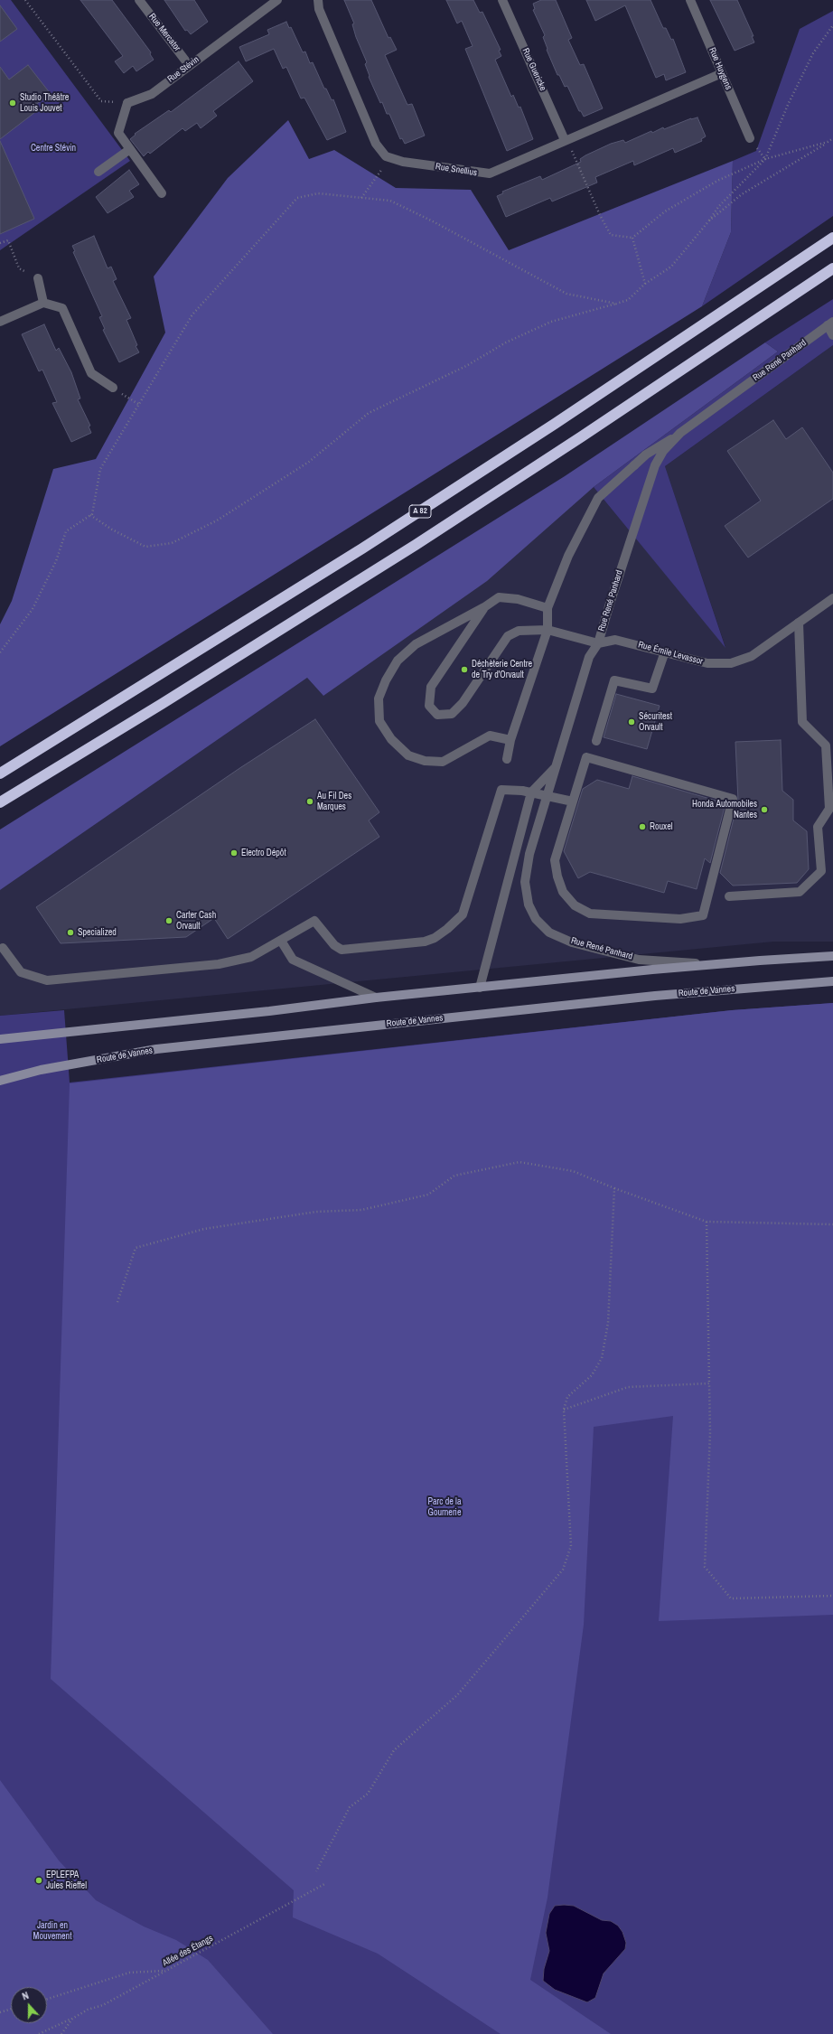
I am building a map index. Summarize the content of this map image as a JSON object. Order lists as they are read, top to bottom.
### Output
{
  "streets": {
    "highway": ["A 82"],
    "main road": ["Route de Vannes"],
    "street": [
      "Rue Mercator",
      "Rue Huygens",
      "Rue Stévin",
      "Rue Guericke",
      "Rue Snellius",
      "Rue René Panhard",
      "Rue Émile Levassor"
    ],
    "path": ["Allée des Étangs"]
  },
  "crossings": [
    ["Rue Mercator", "Rue Stévin"],
    ["Rue Huygens", "Rue Snellius"],
    ["Rue Guericke", "Rue Snellius"],
    ["Rue René Panhard", "Rue Émile Levassor"]
  ],
  "parks": ["Centre Stévin", "Parc de la Gournerie", "Jardin en Mouvement"],
  "places": [
    "Studio Théâtre Louis Jouvet",
    "Déchèterie Centre de Try d'Orvault",
    "Sécuritest Orvault",
    "Au Fil Des Marques",
    "Honda Automobiles Nantes",
    "Rouxel",
    "Electro Dépôt",
    "Carter Cash Orvault",
    "Specialized",
    "EPLEFPA Jules Rieffel"
  ],
  "north": "top"
}
